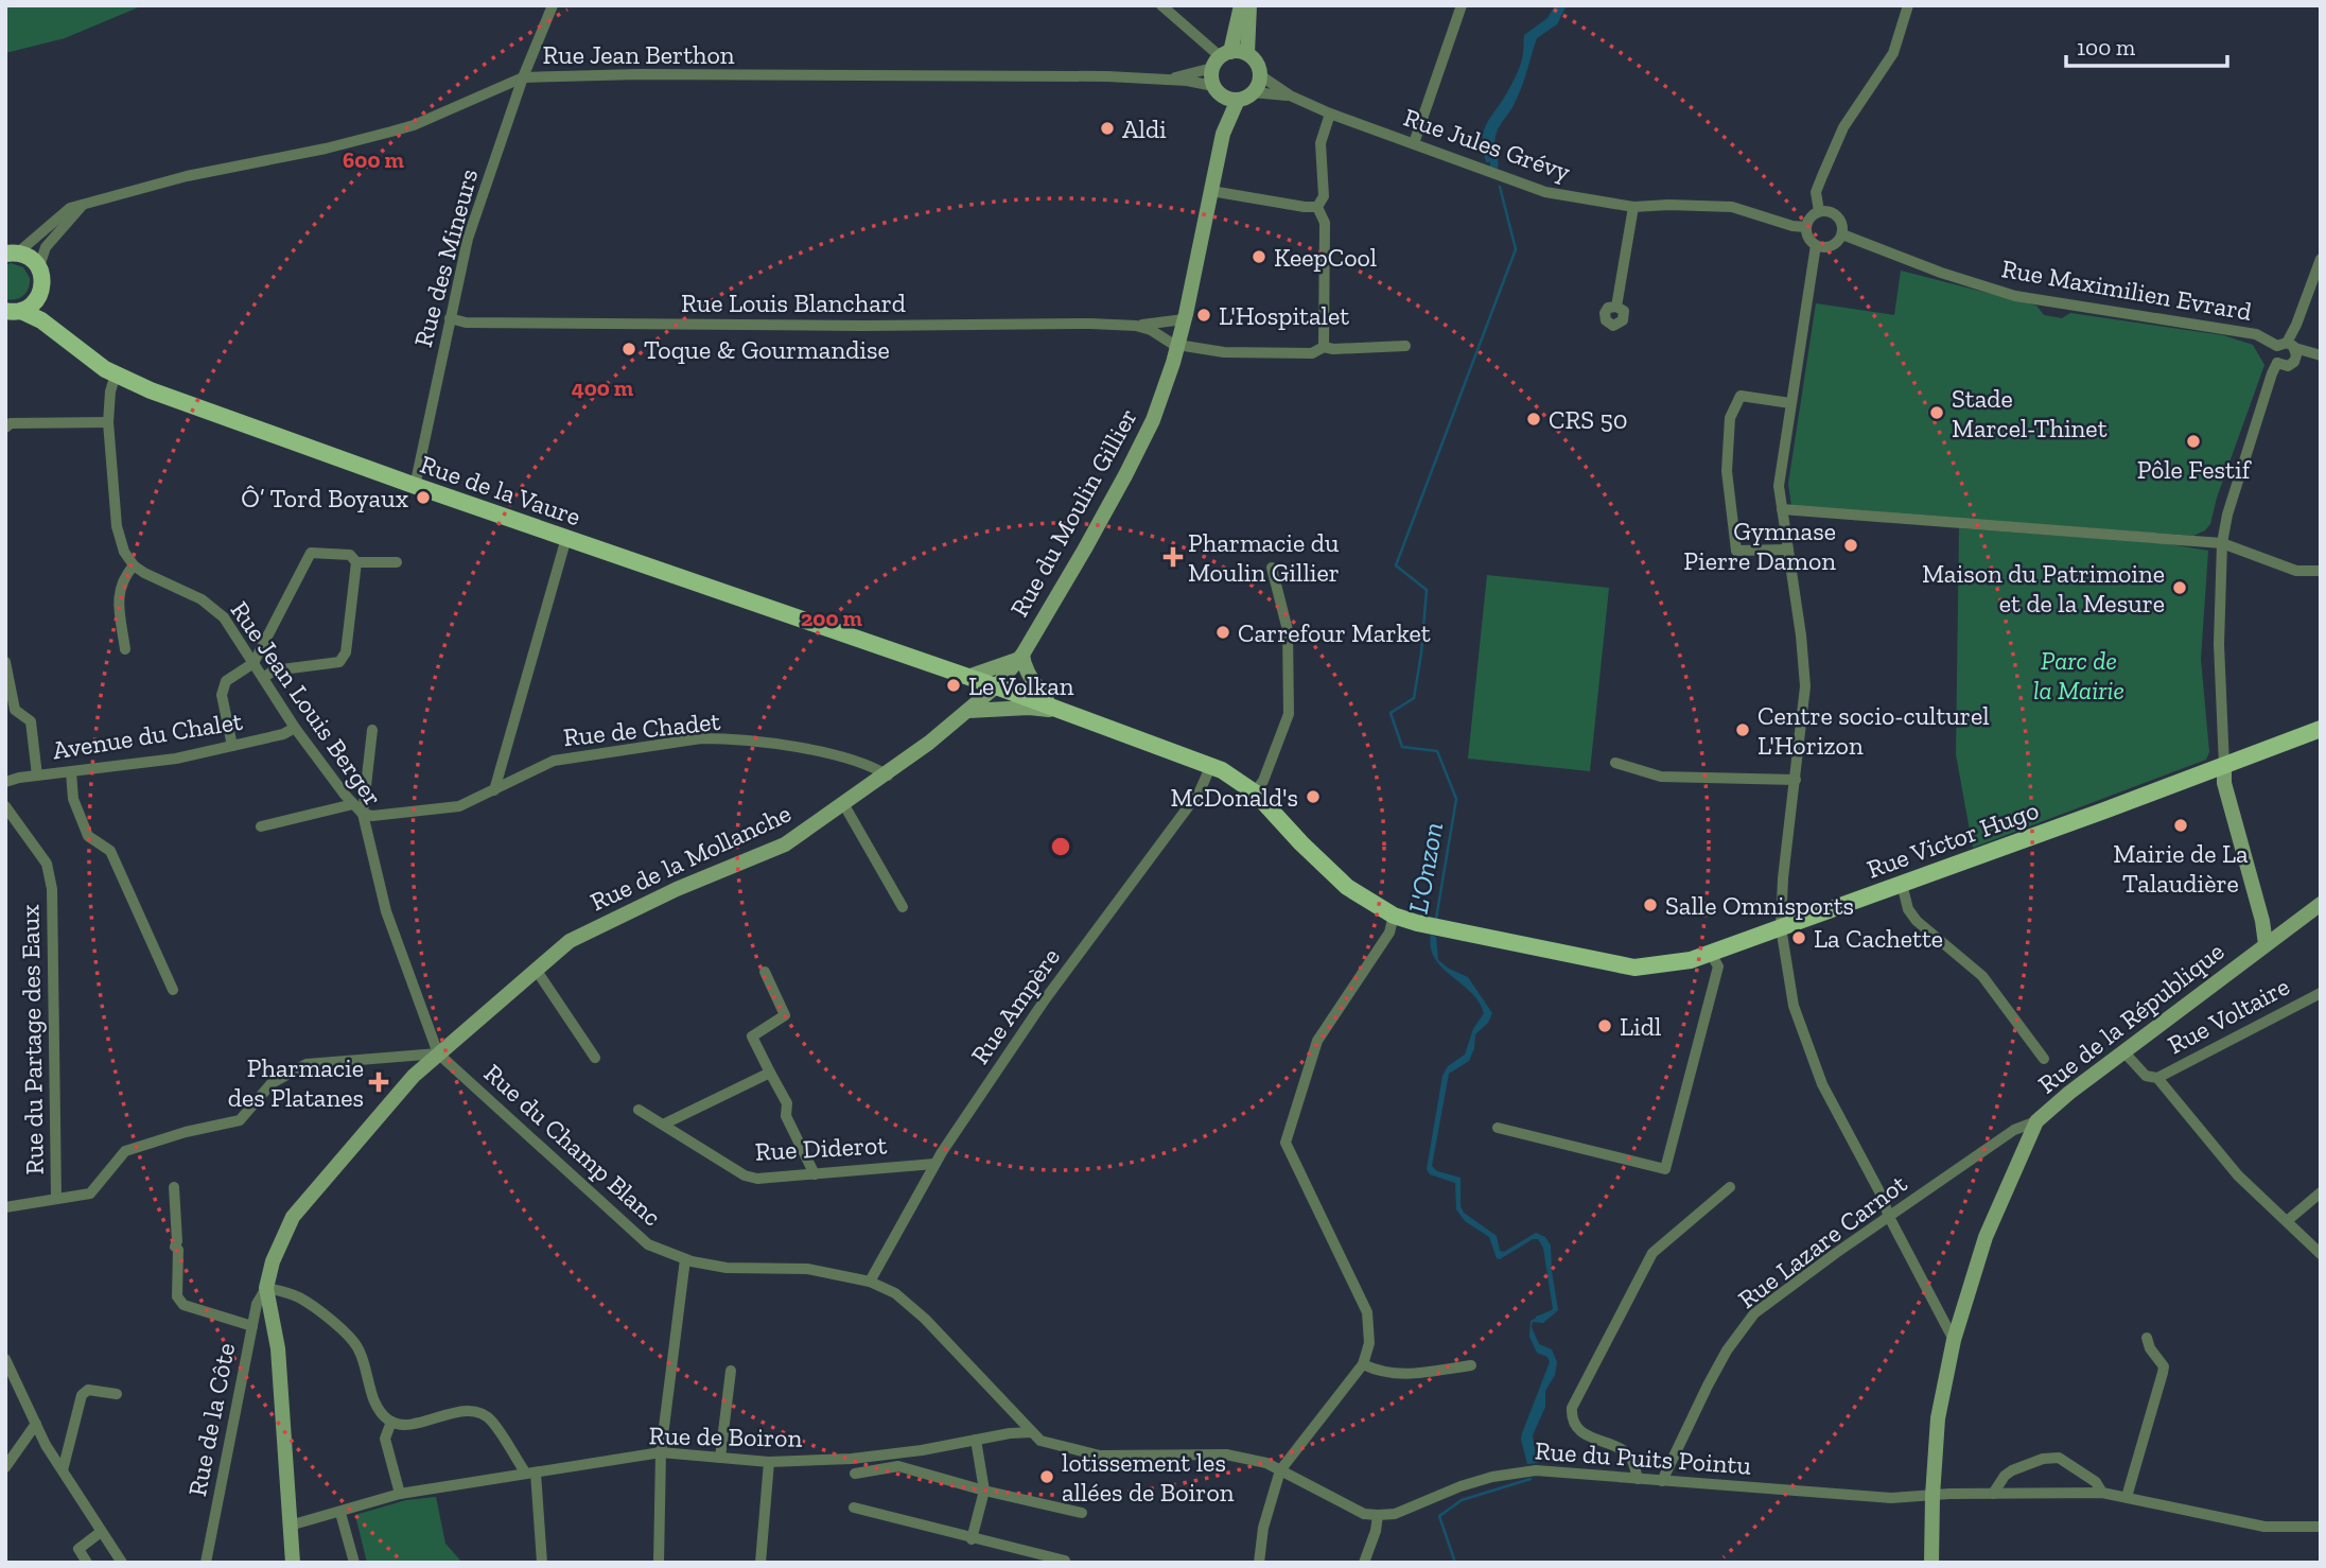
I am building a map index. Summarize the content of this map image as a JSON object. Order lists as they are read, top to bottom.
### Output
{
  "streets": {
    "main road": [
      "Rue de la Vaure",
      "Rue du Moulin Gillier",
      "Rue Victor Hugo",
      "Rue de la Mollanche",
      "Rue de la République"
    ],
    "street": [
      "Rue Jean Berthon",
      "Rue Jules Grévy",
      "Rue des Mineurs",
      "Rue Maximilien Evrard",
      "Rue Louis Blanchard",
      "Rue Jean Louis Berger",
      "Rue de Chadet",
      "Avenue du Chalet",
      "Rue Ampère",
      "Rue Voltaire",
      "Rue du Partage des Eaux",
      "Rue du Champ Blanc",
      "Rue Diderot",
      "Rue Lazare Carnot",
      "Rue de la Côte",
      "Rue de Boiron",
      "Rue du Puits Pointu"
    ]
  },
  "crossings": [
    ["Rue Jean Berthon", "Rue des Mineurs"],
    ["Rue Jules Grévy", "Rue Maximilien Evrard"],
    ["Rue des Mineurs", "Rue Louis Blanchard"],
    ["Rue des Mineurs", "Rue de la Vaure"],
    ["Rue Louis Blanchard", "Rue du Moulin Gillier"],
    ["Rue de la Vaure", "Rue du Moulin Gillier"],
    ["Rue du Moulin Gillier", "Rue de la Mollanche"],
    ["Rue Jean Louis Berger", "Rue de Chadet"],
    ["Rue Jean Louis Berger", "Avenue du Chalet"],
    ["Rue Jean Louis Berger", "Rue de la Mollanche"],
    ["Rue Jean Louis Berger", "Rue du Champ Blanc"],
    ["Rue de Chadet", "Rue de la Mollanche"],
    ["Rue de la Mollanche", "Rue du Champ Blanc"],
    ["Rue de la Mollanche", "Rue de la Côte"],
    ["Rue Ampère", "Rue du Champ Blanc"],
    ["Rue Ampère", "Rue Diderot"],
    ["Rue de la République", "Rue Lazare Carnot"],
    ["Rue de la République", "Rue du Puits Pointu"],
    ["Rue du Champ Blanc", "Rue de Boiron"],
    ["Rue Lazare Carnot", "Rue du Puits Pointu"]
  ],
  "water": ["L'Onzon"],
  "parks": ["Parc de la Mairie"],
  "places": {
    "other": [
      "Aldi",
      "KeepCool",
      "L'Hospitalet",
      "Toque & Gourmandise",
      "Stade Marcel-Thinet",
      "CRS 50",
      "Pôle Festif",
      "Ô’ Tord Boyaux",
      "Gymnase Pierre Damon",
      "Maison du Patrimoine et de la Mesure",
      "Carrefour Market",
      "Le Volkan",
      "Centre socio-culturel L'Horizon",
      "McDonald's",
      "Mairie de La Talaudière",
      "Salle Omnisports",
      "La Cachette",
      "Lidl",
      "lotissement les allées de Boiron"
    ],
    "health": ["Pharmacie du Moulin Gillier", "Pharmacie des Platanes"]
  },
  "scale_bar": "100 m",
  "rings": ["600 m", "400 m", "200 m"]
}
